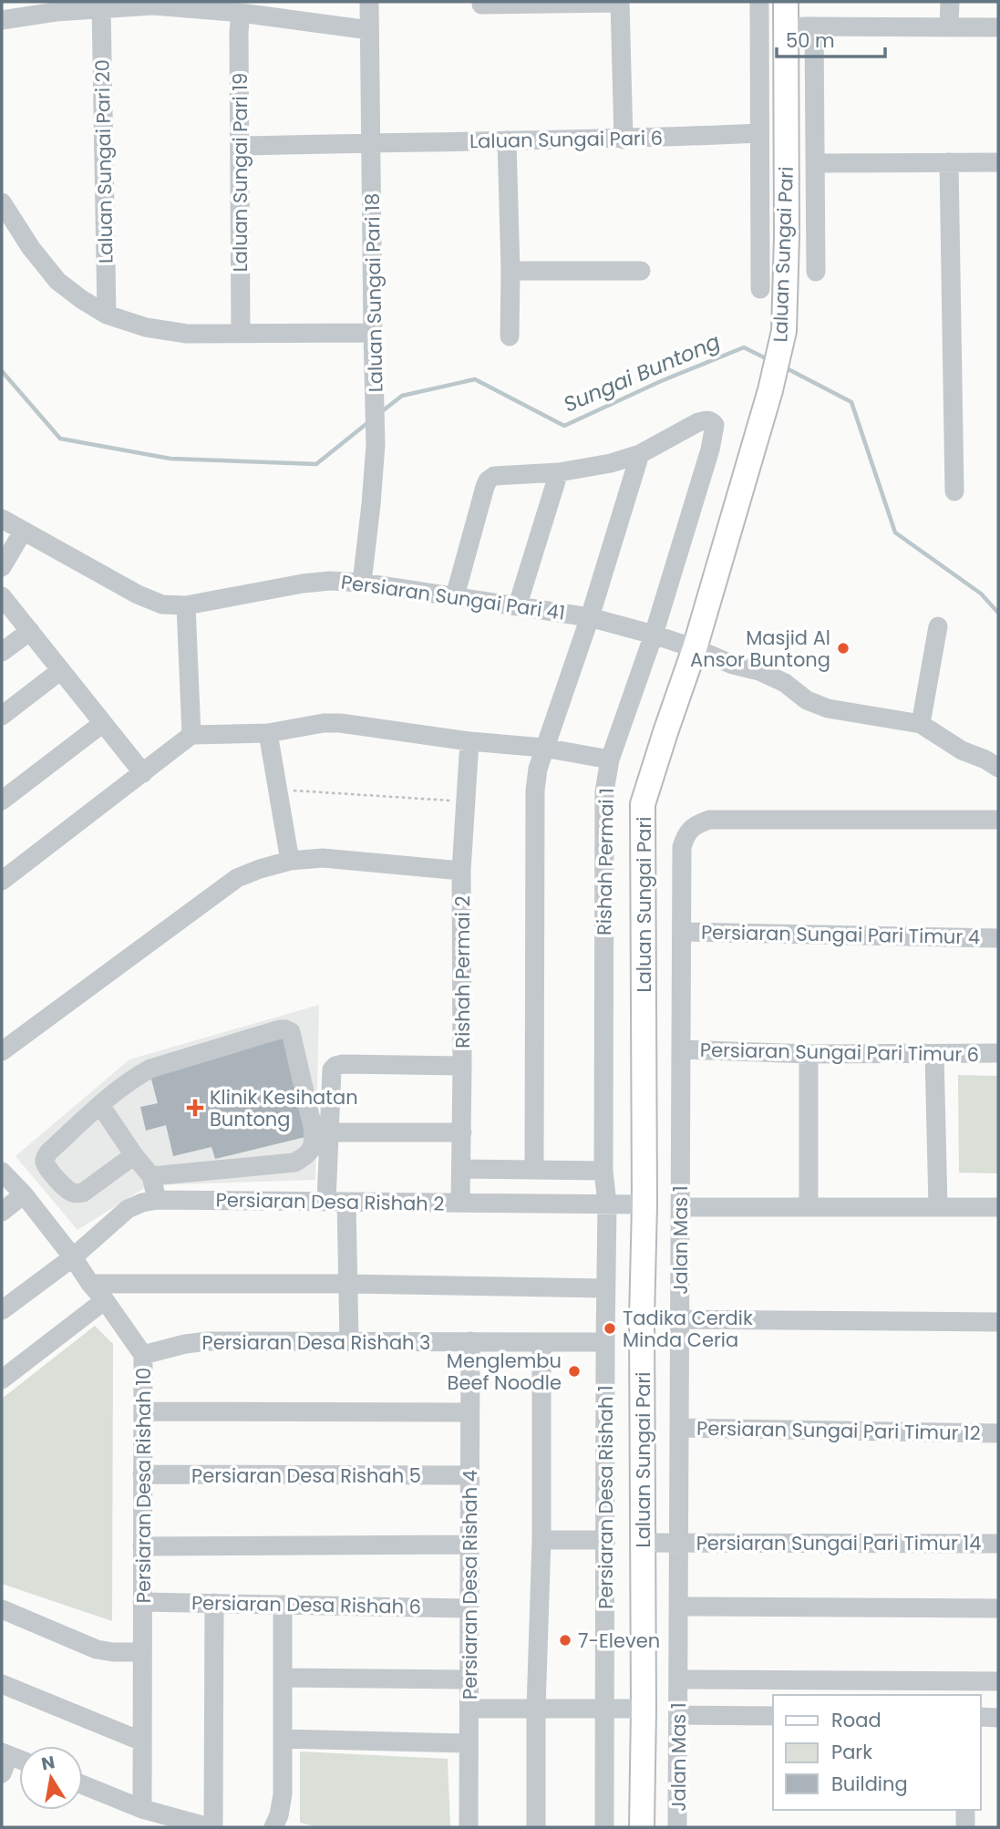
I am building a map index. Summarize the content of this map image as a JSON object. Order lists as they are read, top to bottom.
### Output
{
  "streets": {
    "main road": ["Laluan Sungai Pari"],
    "street": [
      "Laluan Sungai Pari 6",
      "Laluan Sungai Pari 20",
      "Laluan Sungai Pari 19",
      "Laluan Sungai Pari 18",
      "Persiaran Sungai Pari 41",
      "Rishah Permai 1",
      "Persiaran Sungai Pari Timur 4",
      "Rishah Permai 2",
      "Persiaran Sungai Pari Timur 6",
      "Persiaran Desa Rishah 2",
      "Jalan Mas 1",
      "Persiaran Desa Rishah 3",
      "Persiaran Sungai Pari Timur 12",
      "Persiaran Desa Rishah 5",
      "Persiaran Desa Rishah 10",
      "Persiaran Desa Rishah 1",
      "Persiaran Sungai Pari Timur 14",
      "Persiaran Desa Rishah 4",
      "Persiaran Desa Rishah 6"
    ]
  },
  "crossings": [
    ["Laluan Sungai Pari 6", "Laluan Sungai Pari 19"],
    ["Laluan Sungai Pari 6", "Laluan Sungai Pari 18"],
    ["Laluan Sungai Pari", "Persiaran Sungai Pari 41"],
    ["Laluan Sungai Pari", "Persiaran Desa Rishah 2"],
    ["Laluan Sungai Pari", "Persiaran Sungai Pari Timur 14"],
    ["Laluan Sungai Pari 18", "Persiaran Sungai Pari 41"],
    ["Persiaran Sungai Pari 41", "Rishah Permai 1"],
    ["Rishah Permai 1", "Persiaran Desa Rishah 2"],
    ["Rishah Permai 1", "Persiaran Desa Rishah 1"],
    ["Persiaran Sungai Pari Timur 4", "Jalan Mas 1"],
    ["Rishah Permai 2", "Persiaran Desa Rishah 2"],
    ["Persiaran Sungai Pari Timur 6", "Jalan Mas 1"],
    ["Persiaran Desa Rishah 2", "Persiaran Desa Rishah 10"],
    ["Persiaran Desa Rishah 2", "Persiaran Desa Rishah 1"],
    ["Jalan Mas 1", "Persiaran Sungai Pari Timur 12"],
    ["Jalan Mas 1", "Persiaran Sungai Pari Timur 14"],
    ["Persiaran Desa Rishah 3", "Persiaran Desa Rishah 10"],
    ["Persiaran Desa Rishah 3", "Persiaran Desa Rishah 1"],
    ["Persiaran Desa Rishah 3", "Persiaran Desa Rishah 4"],
    ["Persiaran Desa Rishah 5", "Persiaran Desa Rishah 10"],
    ["Persiaran Desa Rishah 5", "Persiaran Desa Rishah 4"],
    ["Persiaran Desa Rishah 10", "Persiaran Desa Rishah 6"],
    ["Persiaran Desa Rishah 4", "Persiaran Desa Rishah 6"]
  ],
  "water": ["Sungai Buntong"],
  "places": {
    "other": [
      "Masjid Al Ansor Buntong",
      "Tadika Cerdik Minda Ceria",
      "Menglembu Beef Noodle",
      "7-Eleven"
    ],
    "health": ["Klinik Kesihatan Buntong"]
  },
  "legend": ["Road", "Park", "Building"],
  "scale_bar": "50 m",
  "north": "top"
}
